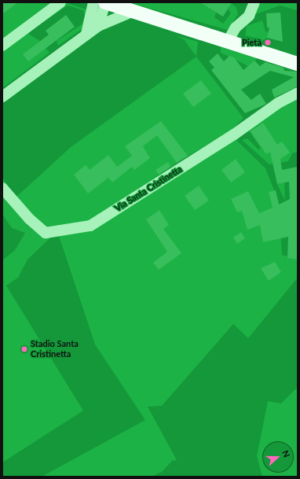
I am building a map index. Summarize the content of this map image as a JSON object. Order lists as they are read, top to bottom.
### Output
{
  "streets": {
    "street": ["Via Santa Cristinetta"]
  },
  "places": ["Pietà", "Stadio Santa Cristinetta"],
  "north": "right"
}
